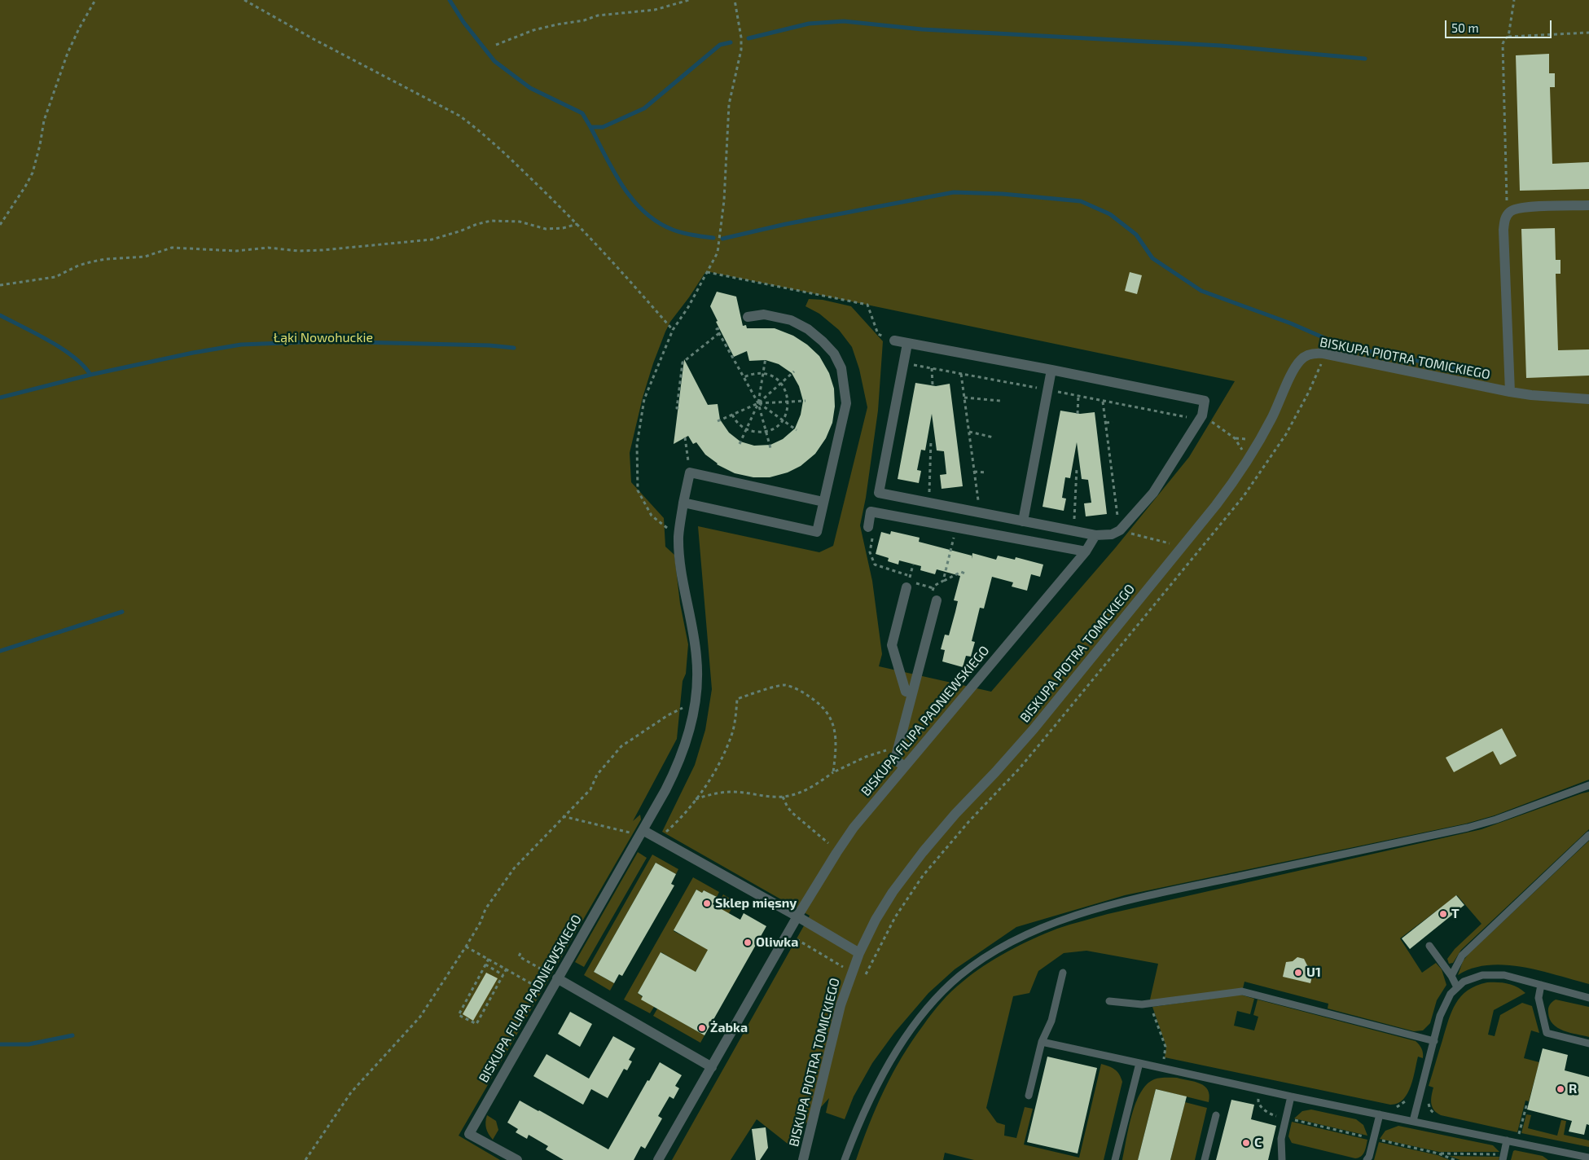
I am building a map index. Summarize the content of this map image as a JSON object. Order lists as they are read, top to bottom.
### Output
{
  "streets": {
    "street": ["BISKUPA PIOTRA TOMICKIEGO", "BISKUPA FILIPA PADNIEWSKIEGO"]
  },
  "parks": ["Łąki Nowohuckie"],
  "places": [
    "Sklep mięsny",
    "T",
    "Oliwka",
    "U1",
    "Żabka",
    "R",
    "C"
  ],
  "scale_bar": "50 m"
}
